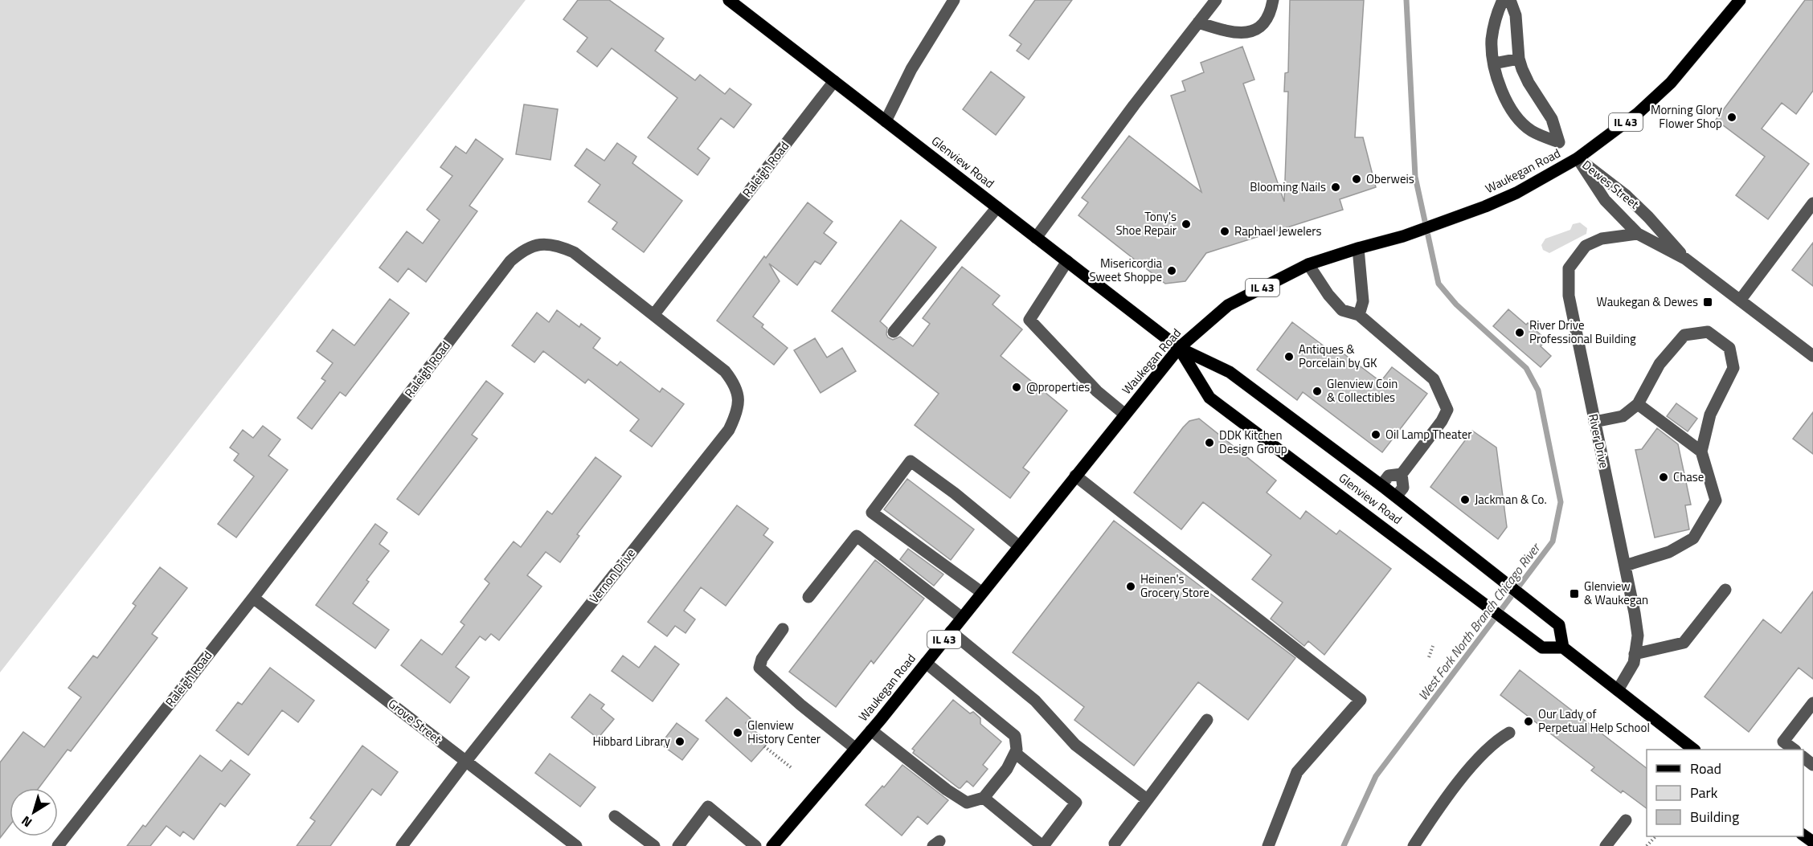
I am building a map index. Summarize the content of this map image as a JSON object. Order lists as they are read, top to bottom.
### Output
{
  "streets": {
    "main road": ["IL 43", "Glenview Road", "Waukegan Road"],
    "street": [
      "Raleigh Road",
      "Dewes Street",
      "River Drive",
      "Vernon Drive",
      "Grove Street"
    ]
  },
  "crossings": [
    ["Glenview Road", "Raleigh Road"],
    ["Glenview Road", "Waukegan Road"],
    ["Raleigh Road", "Vernon Drive"],
    ["Raleigh Road", "Grove Street"],
    ["Waukegan Road", "Dewes Street"],
    ["Dewes Street", "River Drive"],
    ["Vernon Drive", "Grove Street"]
  ],
  "water": ["West Fork North Branch Chicago River"],
  "places": {
    "other": [
      "Morning Glory Flower Shop",
      "Oberweis",
      "Blooming Nails",
      "Tony's Shoe Repair",
      "Raphael Jewelers",
      "Misericordia Sweet Shoppe",
      "River Drive Professional Building",
      "Antiques & Porcelain by GK",
      "@properties",
      "Glenview Coin & Collectibles",
      "Oil Lamp Theater",
      "DDK Kitchen Design Group",
      "Chase",
      "Jackman & Co.",
      "Heinen's Grocery Store",
      "Our Lady of Perpetual Help School",
      "Glenview History Center",
      "Hibbard Library"
    ],
    "transit": ["Waukegan & Dewes", "Glenview & Waukegan"]
  },
  "legend": ["Road", "Park", "Building"],
  "north": "bottom left"
}
